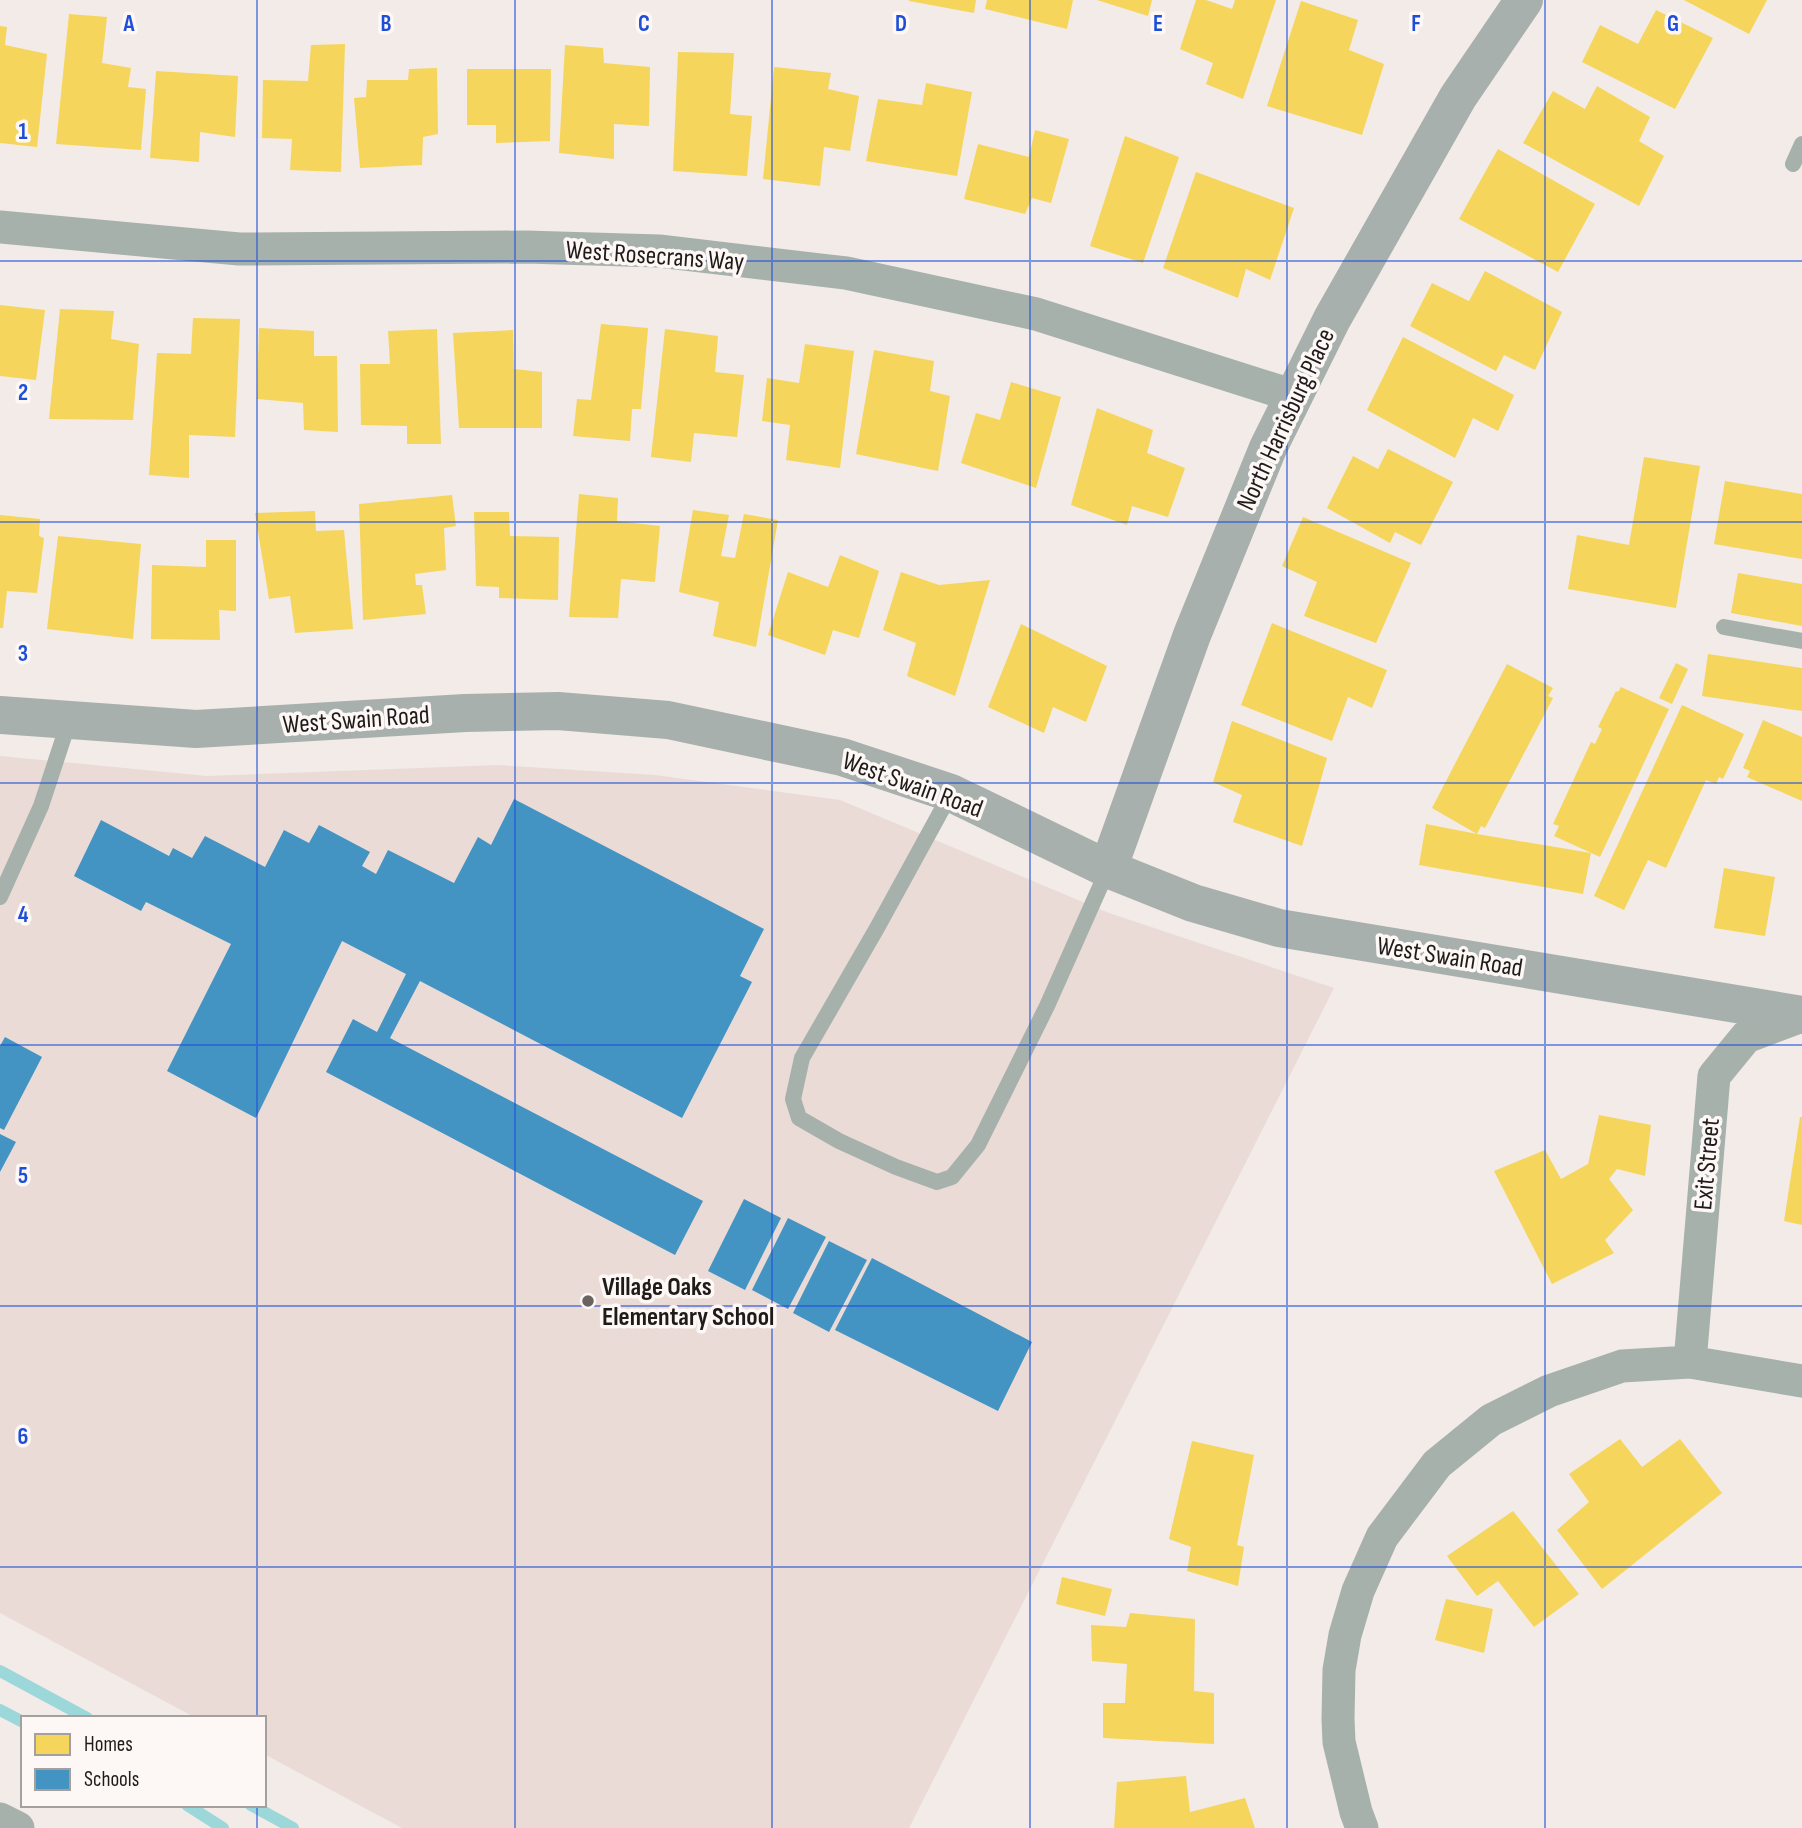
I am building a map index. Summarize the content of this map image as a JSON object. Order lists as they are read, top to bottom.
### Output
{
  "streets": {
    "street": [
      "West Rosecrans Way",
      "North Harrisburg Place",
      "West Swain Road",
      "Exit Street"
    ]
  },
  "crossings": [
    ["West Rosecrans Way", "North Harrisburg Place"],
    ["North Harrisburg Place", "West Swain Road"],
    ["West Swain Road", "Exit Street"]
  ],
  "places": ["Village Oaks Elementary School"],
  "legend": ["Homes", "Schools"],
  "grid": {
    "columns": [
      "A",
      "B",
      "C",
      "D",
      "E",
      "F",
      "G"
    ],
    "rows": [
      "1",
      "2",
      "3",
      "4",
      "5",
      "6"
    ]
  }
}
